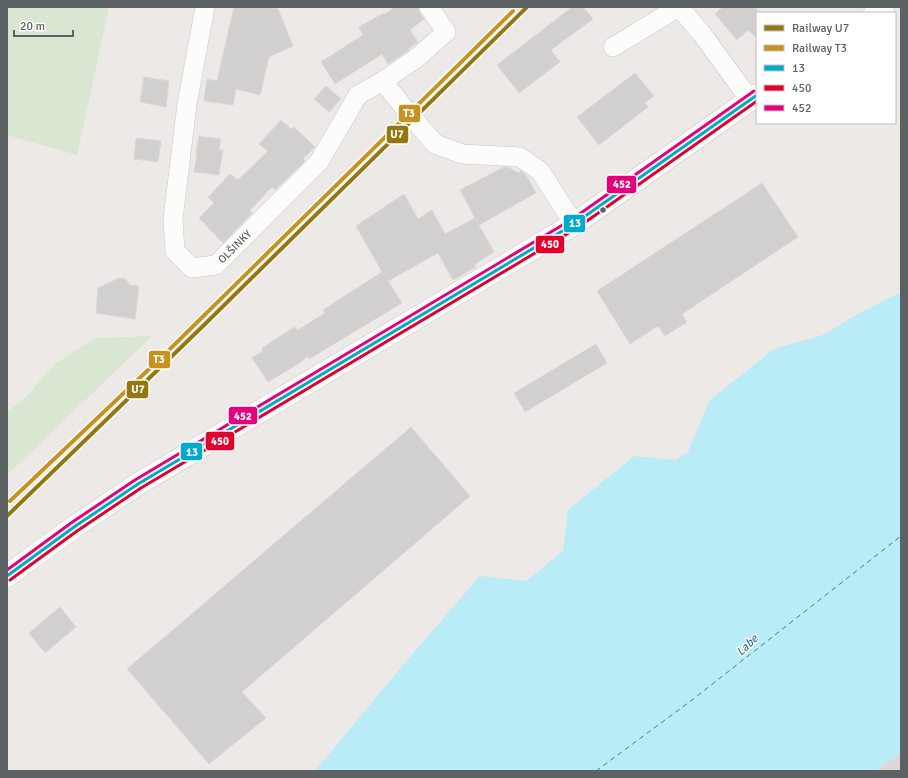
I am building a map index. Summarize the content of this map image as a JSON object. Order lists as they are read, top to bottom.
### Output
{
  "streets": {
    "street": ["OLŠINKY"]
  },
  "water": ["Labe"],
  "lines": [
    "rail line U7",
    "rail line T3",
    "transit line 452",
    "transit line 13",
    "transit line 450"
  ],
  "legend": [
    "Railway U7",
    "Railway T3",
    "13",
    "450",
    "452"
  ],
  "scale_bar": "20 m"
}
